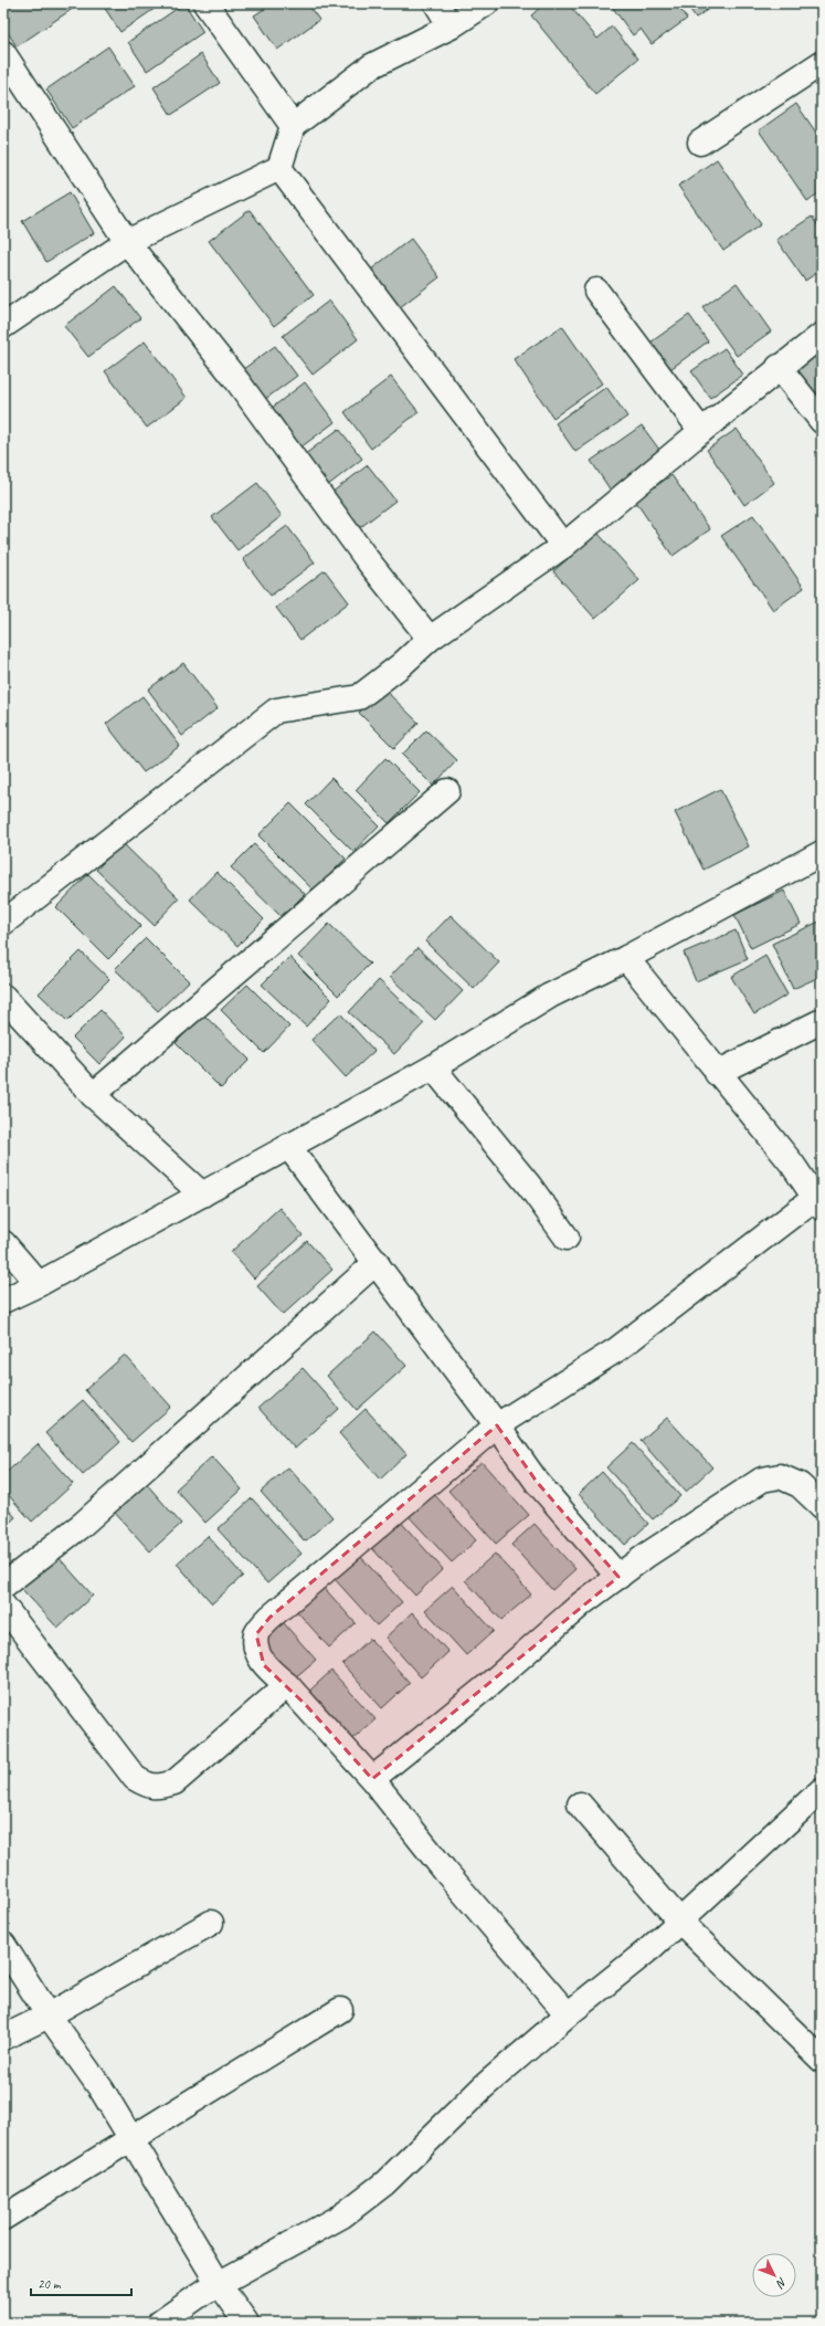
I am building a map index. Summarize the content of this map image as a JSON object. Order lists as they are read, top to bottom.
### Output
{
  "scale_bar": "20 m",
  "north": "bottom right"
}
